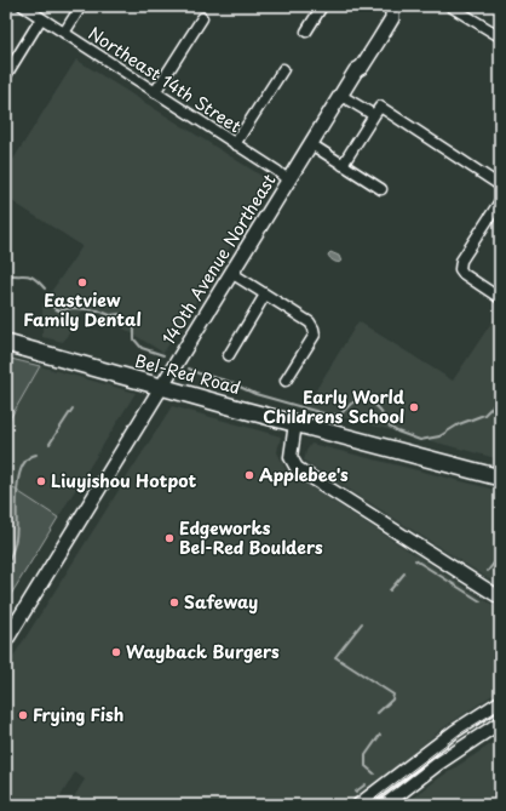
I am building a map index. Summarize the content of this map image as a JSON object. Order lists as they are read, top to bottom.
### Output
{
  "streets": {
    "main road": ["140th Avenue Northeast", "Bel-Red Road"],
    "street": ["Northeast 14th Street"]
  },
  "crossings": [
    ["Northeast 14th Street", "140th Avenue Northeast"],
    ["140th Avenue Northeast", "Bel-Red Road"]
  ],
  "places": [
    "Eastview Family Dental",
    "Early World Childrens School",
    "Applebee's",
    "Liuyishou Hotpot",
    "Edgeworks Bel-Red Boulders",
    "Safeway",
    "Wayback Burgers",
    "Frying Fish"
  ]
}
